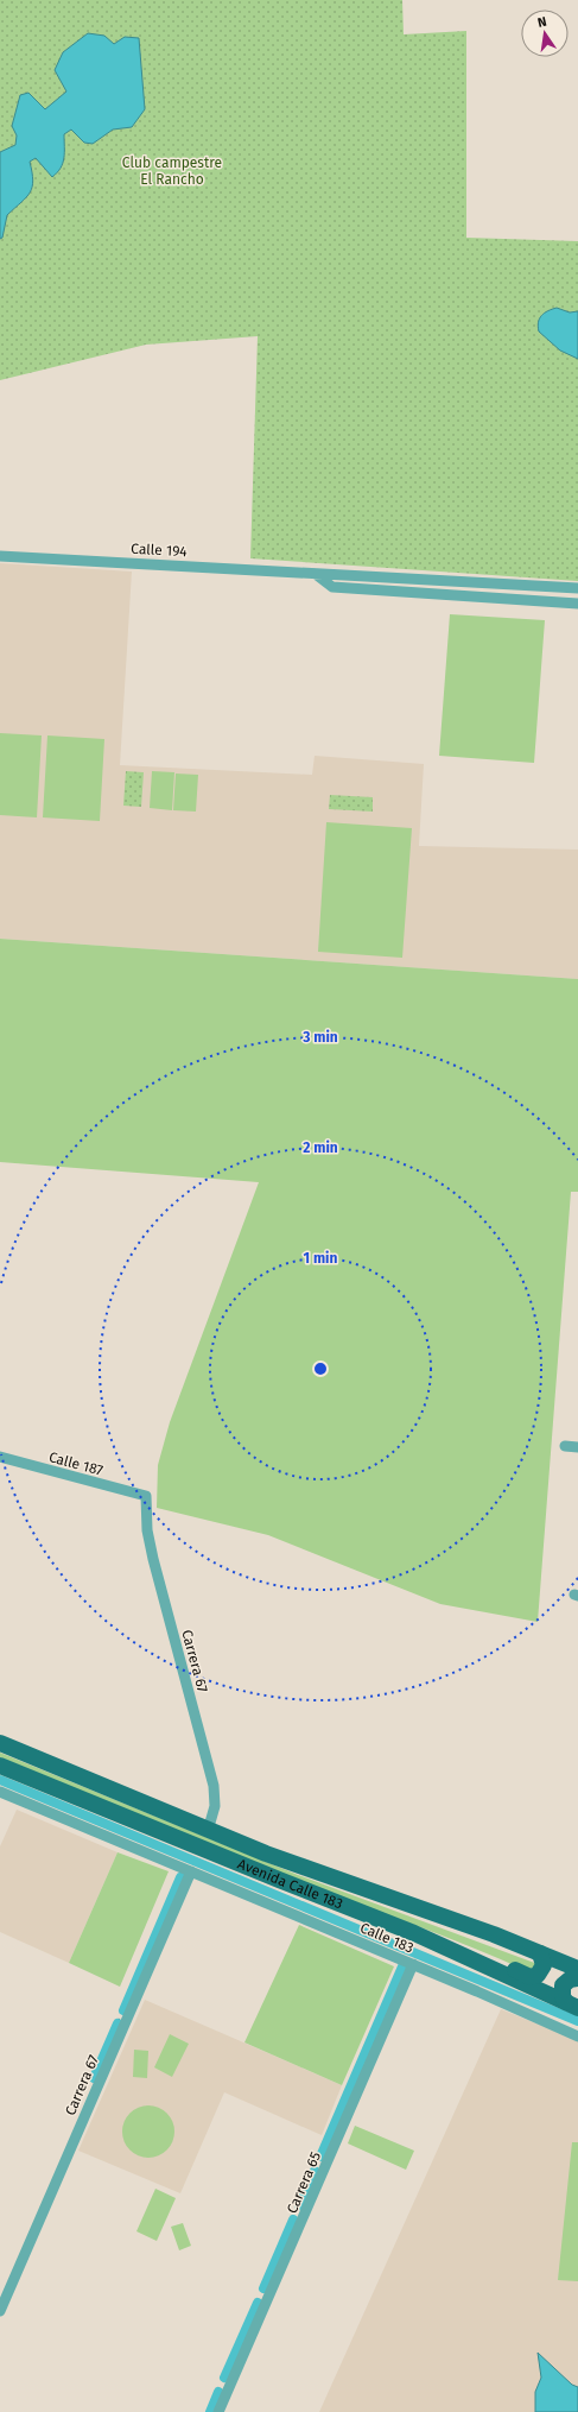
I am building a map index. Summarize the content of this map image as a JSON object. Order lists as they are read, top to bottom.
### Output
{
  "streets": {
    "main road": ["Avenida Calle 183"],
    "street": [
      "Calle 194",
      "Calle 187",
      "Carrera 67",
      "Calle 183",
      "Carrera 65"
    ]
  },
  "crossings": [
    ["Calle 187", "Carrera 67"],
    ["Carrera 67", "Avenida Calle 183"],
    ["Carrera 67", "Calle 183"],
    ["Calle 183", "Carrera 65"]
  ],
  "parks": ["Club campestre El Rancho"],
  "north": "top",
  "rings": ["3 min", "2 min", "1 min"]
}
